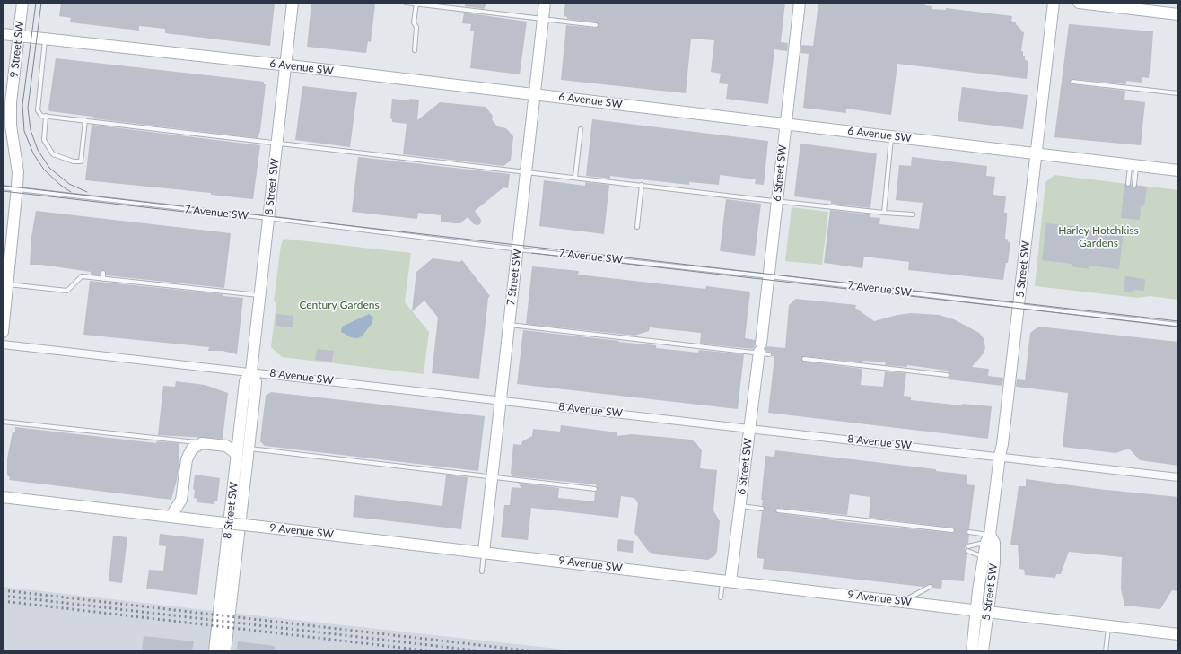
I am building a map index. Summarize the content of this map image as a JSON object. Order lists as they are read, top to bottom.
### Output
{
  "streets": {
    "main road": [
      "9 Street SW",
      "6 Avenue SW",
      "6 Street SW",
      "8 Street SW",
      "5 Street SW",
      "7 Street SW",
      "9 Avenue SW"
    ],
    "street": ["8 Avenue SW"],
    "lane": ["7 Avenue SW"]
  },
  "crossings": [
    ["9 Street SW", "6 Avenue SW"],
    ["9 Street SW", "7 Avenue SW"],
    ["6 Avenue SW", "6 Street SW"],
    ["6 Avenue SW", "8 Street SW"],
    ["6 Avenue SW", "5 Street SW"],
    ["6 Avenue SW", "7 Street SW"],
    ["6 Street SW", "7 Avenue SW"],
    ["6 Street SW", "8 Avenue SW"],
    ["6 Street SW", "9 Avenue SW"],
    ["8 Street SW", "7 Avenue SW"],
    ["8 Street SW", "8 Avenue SW"],
    ["7 Avenue SW", "5 Street SW"],
    ["7 Avenue SW", "7 Street SW"],
    ["5 Street SW", "8 Avenue SW"],
    ["5 Street SW", "9 Avenue SW"],
    ["7 Street SW", "8 Avenue SW"],
    ["7 Street SW", "9 Avenue SW"]
  ],
  "parks": ["Harley Hotchkiss Gardens", "Century Gardens"]
}
